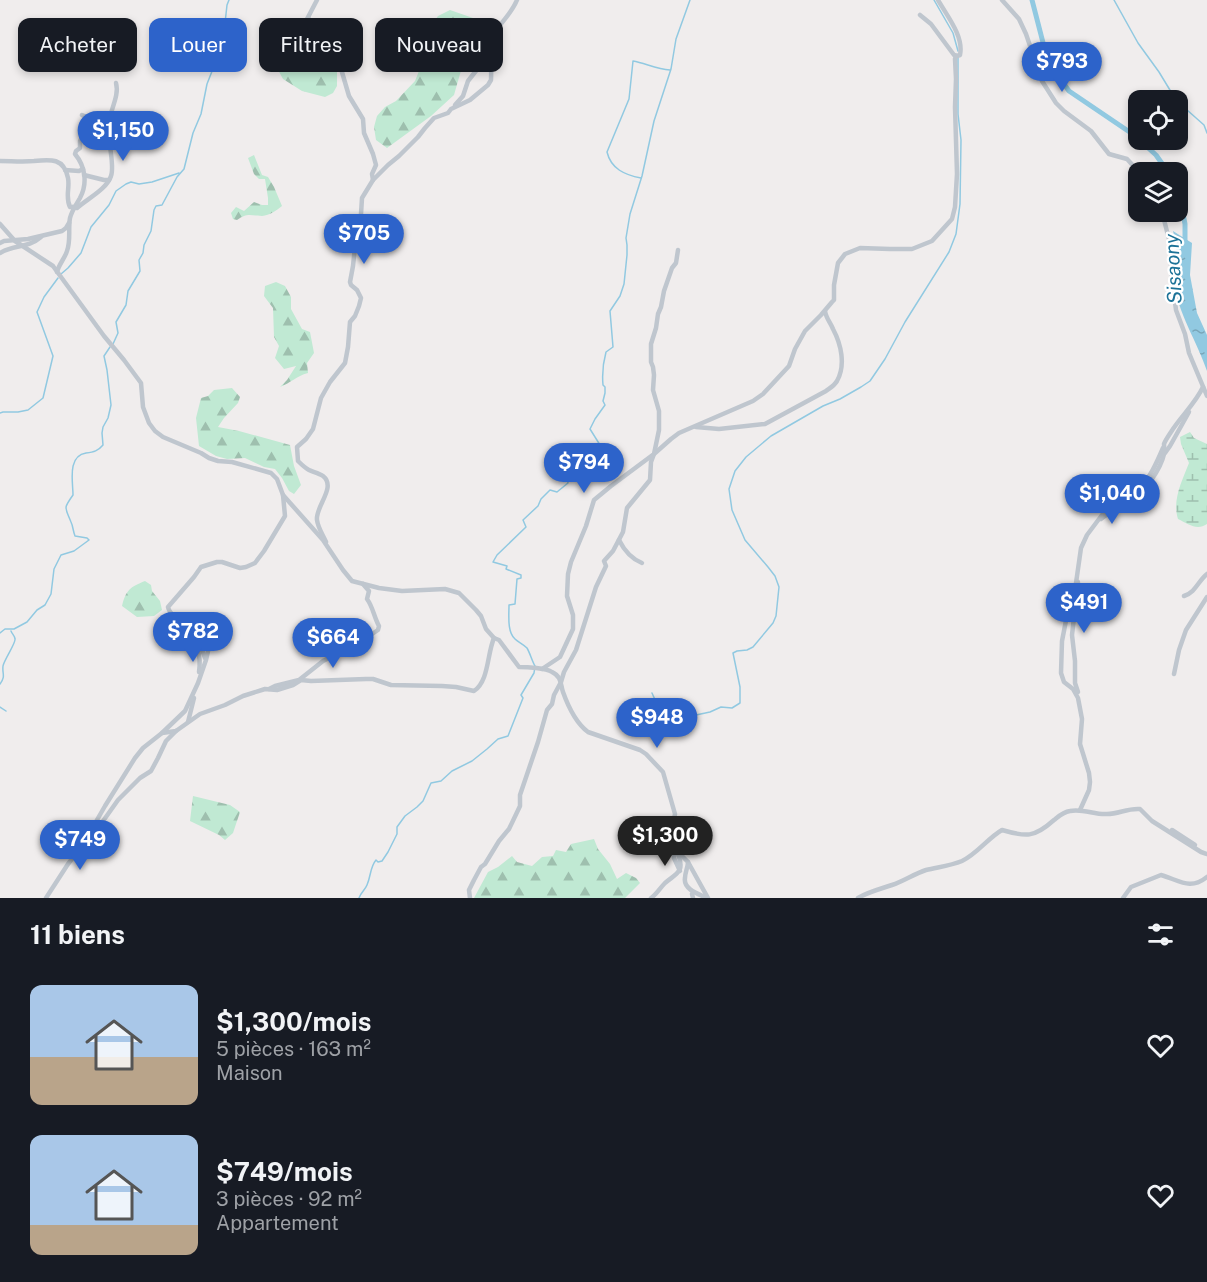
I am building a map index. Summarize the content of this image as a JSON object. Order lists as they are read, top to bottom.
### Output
{
  "water": ["Sisaony"],
  "page": {
    "chip": [
      "Acheter",
      "Louer",
      "Filtres",
      "Nouveau"
    ],
    "price": [
      "$793",
      "$1,150",
      "$705",
      "$794",
      "$1,040",
      "$491",
      "$782",
      "$664",
      "$948",
      "$1,300",
      "$749"
    ],
    "heading": "11 biens",
    "list": [
      {
        "name": "$1,300/mois",
        "note": "5 pièces · 163 m² · Maison"
      },
      {
        "name": "$749/mois",
        "note": "3 pièces · 92 m² · Appartement"
      }
    ]
  }
}
